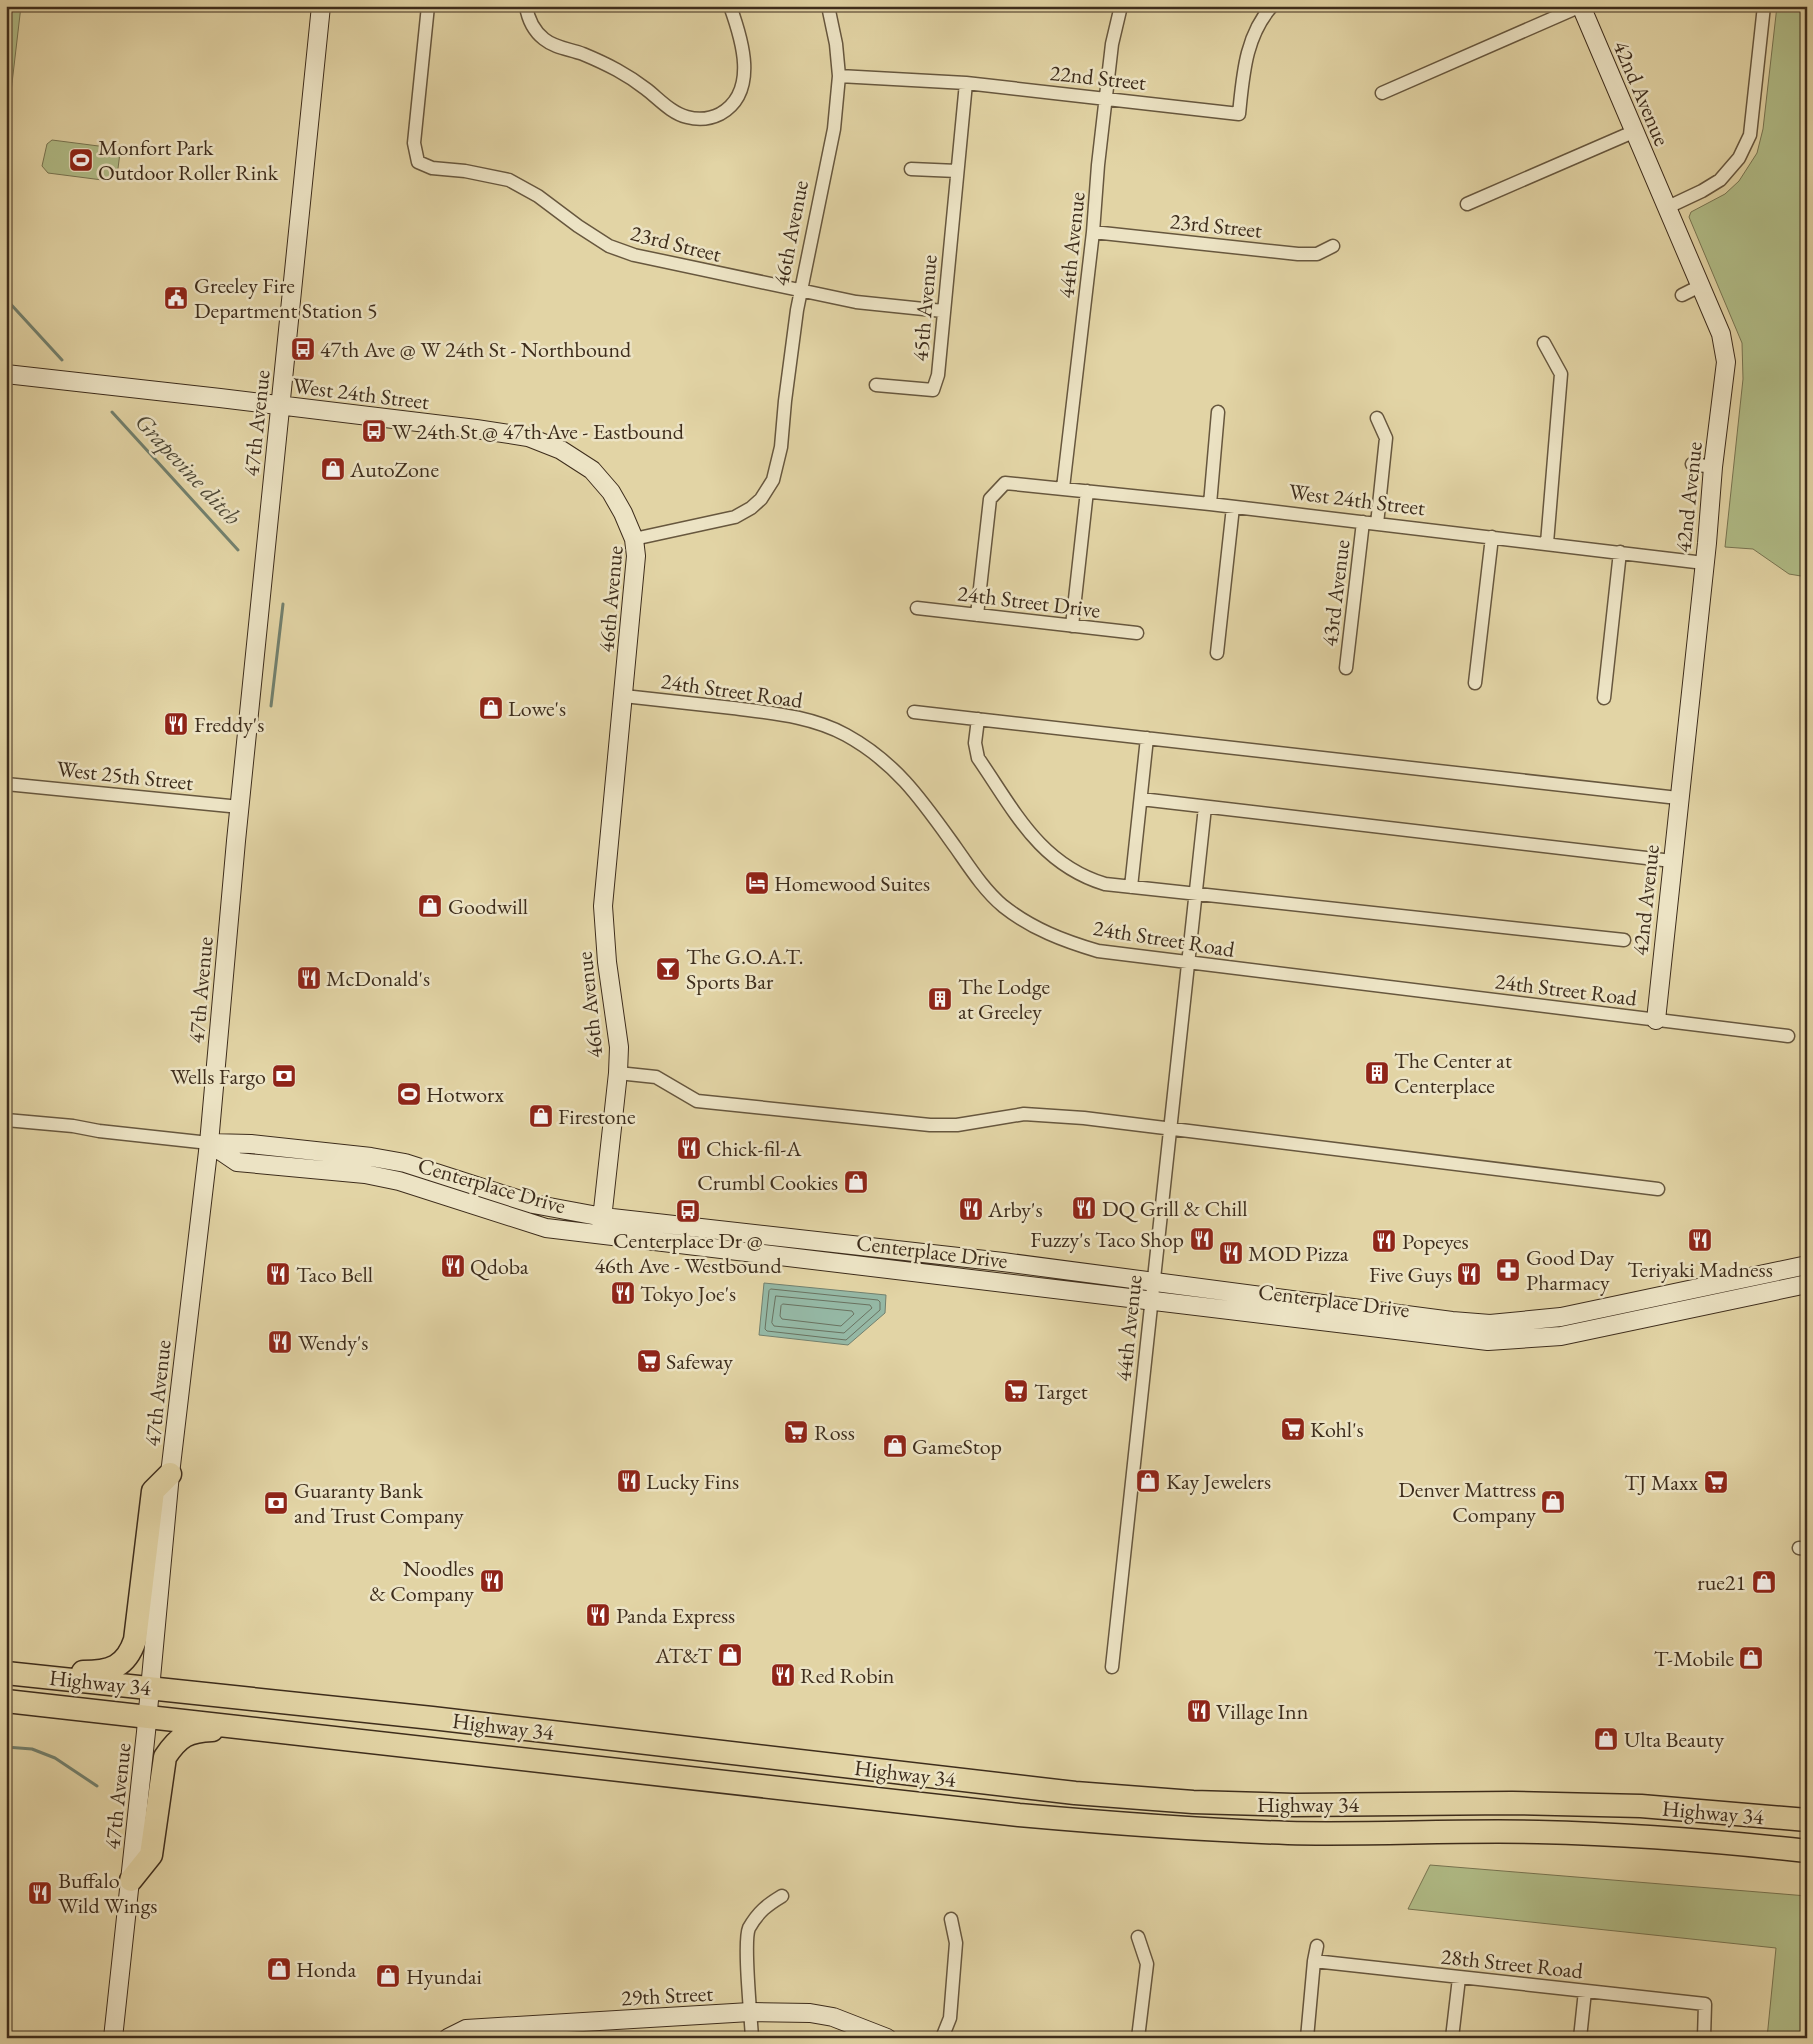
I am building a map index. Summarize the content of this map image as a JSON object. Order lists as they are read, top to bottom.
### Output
{
  "streets": {
    "highway": ["Highway 34"],
    "street": [
      "22nd Street",
      "42nd Avenue",
      "23rd Street",
      "46th Avenue",
      "44th Avenue",
      "45th Avenue",
      "West 24th Street",
      "47th Avenue",
      "43rd Avenue",
      "24th Street Drive",
      "24th Street Road",
      "West 25th Street",
      "Centerplace Drive",
      "28th Street Road",
      "29th Street"
    ]
  },
  "crossings": [
    ["22nd Street", "46th Avenue"],
    ["22nd Street", "44th Avenue"],
    ["22nd Street", "45th Avenue"],
    ["42nd Avenue", "West 24th Street"],
    ["42nd Avenue", "24th Street Road"],
    ["23rd Street", "46th Avenue"],
    ["23rd Street", "44th Avenue"],
    ["23rd Street", "45th Avenue"],
    ["46th Avenue", "West 24th Street"],
    ["46th Avenue", "24th Street Road"],
    ["46th Avenue", "Centerplace Drive"],
    ["44th Avenue", "West 24th Street"],
    ["44th Avenue", "24th Street Road"],
    ["44th Avenue", "Centerplace Drive"],
    ["West 24th Street", "47th Avenue"],
    ["West 24th Street", "43rd Avenue"],
    ["West 24th Street", "24th Street Drive"],
    ["47th Avenue", "West 25th Street"],
    ["47th Avenue", "Centerplace Drive"],
    ["47th Avenue", "Highway 34"]
  ],
  "water": ["Grapevine ditch"],
  "places": {
    "sports": ["Monfort Park Outdoor Roller Rink", "Hotworx"],
    "public building": ["Greeley Fire Department Station 5"],
    "bus stop": ["47th Ave @ W 24th St - Northbound", "W 24th St @ 47th Ave - Eastbound", "Centerplace Dr @ 46th Ave - Westbound"],
    "shop": [
      "AutoZone",
      "Lowe's",
      "Goodwill",
      "Firestone",
      "Crumbl Cookies",
      "GameStop",
      "Kay Jewelers",
      "Denver Mattress Company",
      "rue21",
      "AT&T",
      "T-Mobile",
      "Ulta Beauty",
      "Honda",
      "Hyundai"
    ],
    "restaurant": [
      "Freddy's",
      "McDonald's",
      "Chick-fil-A",
      "DQ Grill & Chill",
      "Arby's",
      "Fuzzy's Taco Shop",
      "Teriyaki Madness",
      "Popeyes",
      "MOD Pizza",
      "Qdoba",
      "Taco Bell",
      "Five Guys",
      "Tokyo Joe's",
      "Wendy's",
      "Lucky Fins",
      "Noodles & Company",
      "Panda Express",
      "Red Robin",
      "Village Inn",
      "Buffalo Wild Wings"
    ],
    "hotel": ["Homewood Suites"],
    "bar": ["The G.O.A.T. Sports Bar"],
    "building": ["The Lodge at Greeley", "The Center at Centerplace"],
    "bank": ["Wells Fargo", "Guaranty Bank and Trust Company"],
    "pharmacy": ["Good Day Pharmacy"],
    "supermarket": [
      "Safeway",
      "Target",
      "Kohl's",
      "Ross",
      "TJ Maxx"
    ]
  }
}
